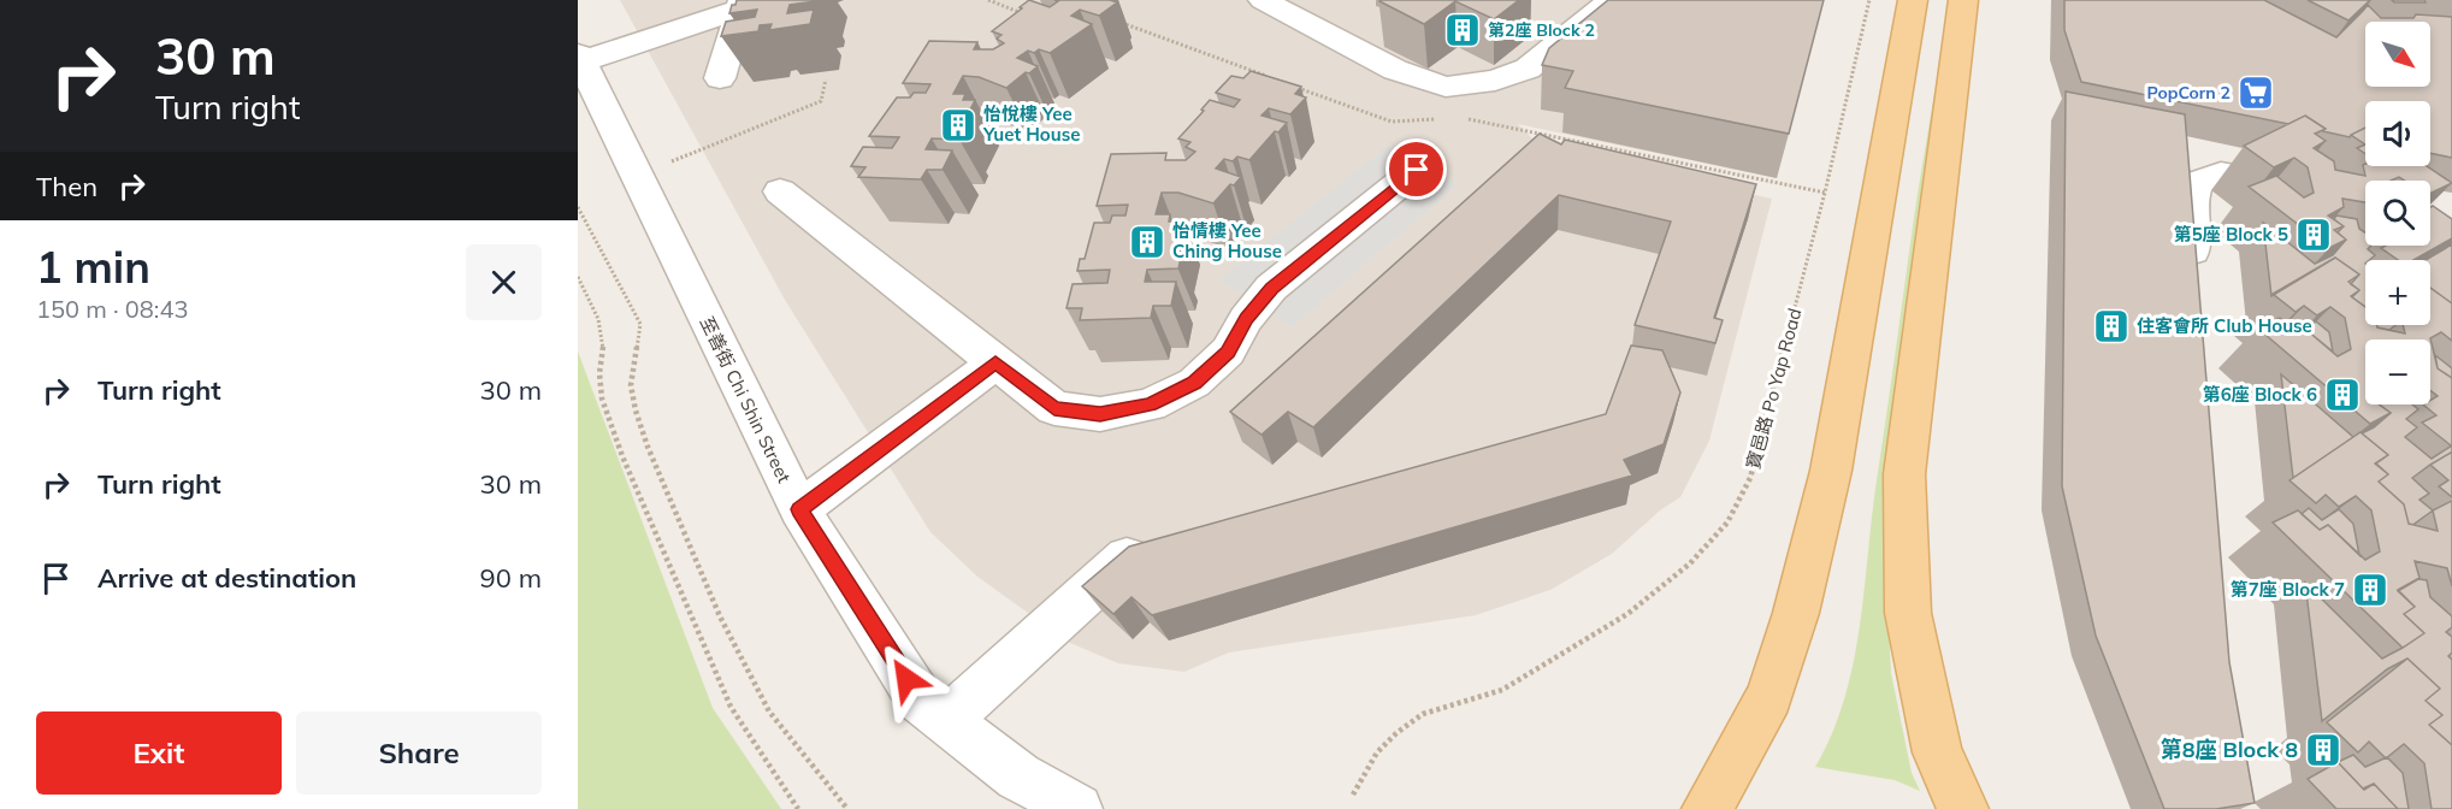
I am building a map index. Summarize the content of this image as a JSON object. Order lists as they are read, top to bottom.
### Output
{
  "streets": {
    "street": ["至善街 Chi Shin Street"],
    "path": ["寶邑路 Po Yap Road"]
  },
  "places": {
    "building": [
      "第2座 Block 2",
      "怡悅樓 Yee Yuet House",
      "第5座 Block 5",
      "怡情樓 Yee Ching House",
      "住客會所 Club House",
      "第6座 Block 6",
      "第7座 Block 7",
      "第8座 Block 8"
    ],
    "supermarket": ["PopCorn 2"]
  },
  "north": "bottom right",
  "page": {
    "turn": ["30 m", "Turn right"],
    "map_buttons": ["+", "−"],
    "then": "Then",
    "heading": ["1 min", "150 m · 08:43"],
    "list": [
      {
        "name": "Turn right",
        "value": "30 m"
      },
      {
        "name": "Turn right",
        "value": "30 m"
      },
      {
        "name": "Arrive at destination",
        "value": "90 m"
      }
    ],
    "buttons": ["Exit", "Share"]
  }
}
